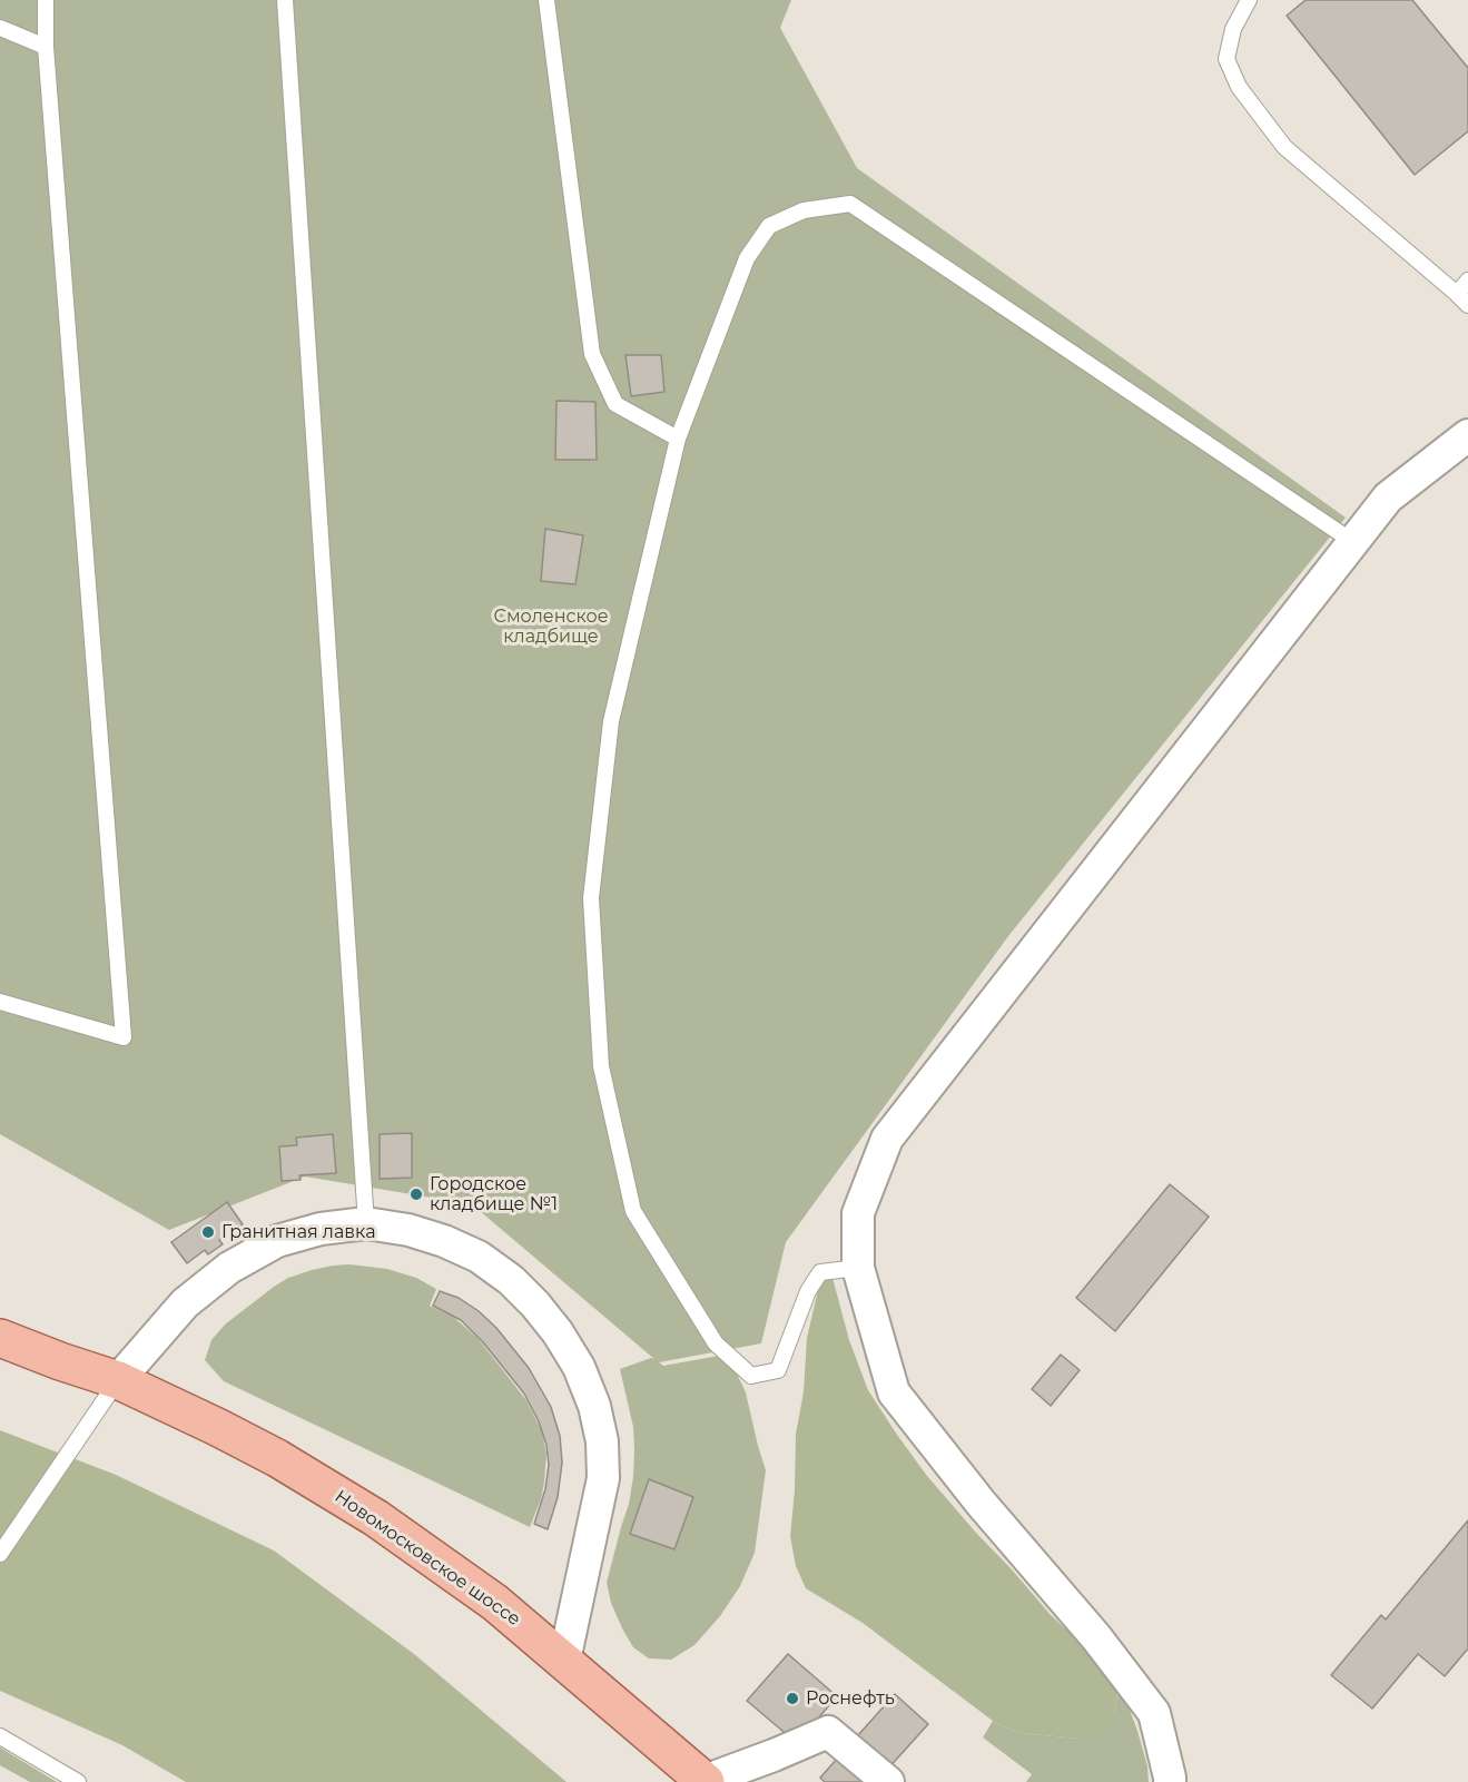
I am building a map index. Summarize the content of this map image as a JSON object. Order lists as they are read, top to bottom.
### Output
{
  "streets": {
    "main road": ["Новомосковское шоссе"]
  },
  "parks": ["Смоленское кладбище"],
  "places": ["Городское кладбище №1", "Гранитная лавка", "Роснефть"]
}
